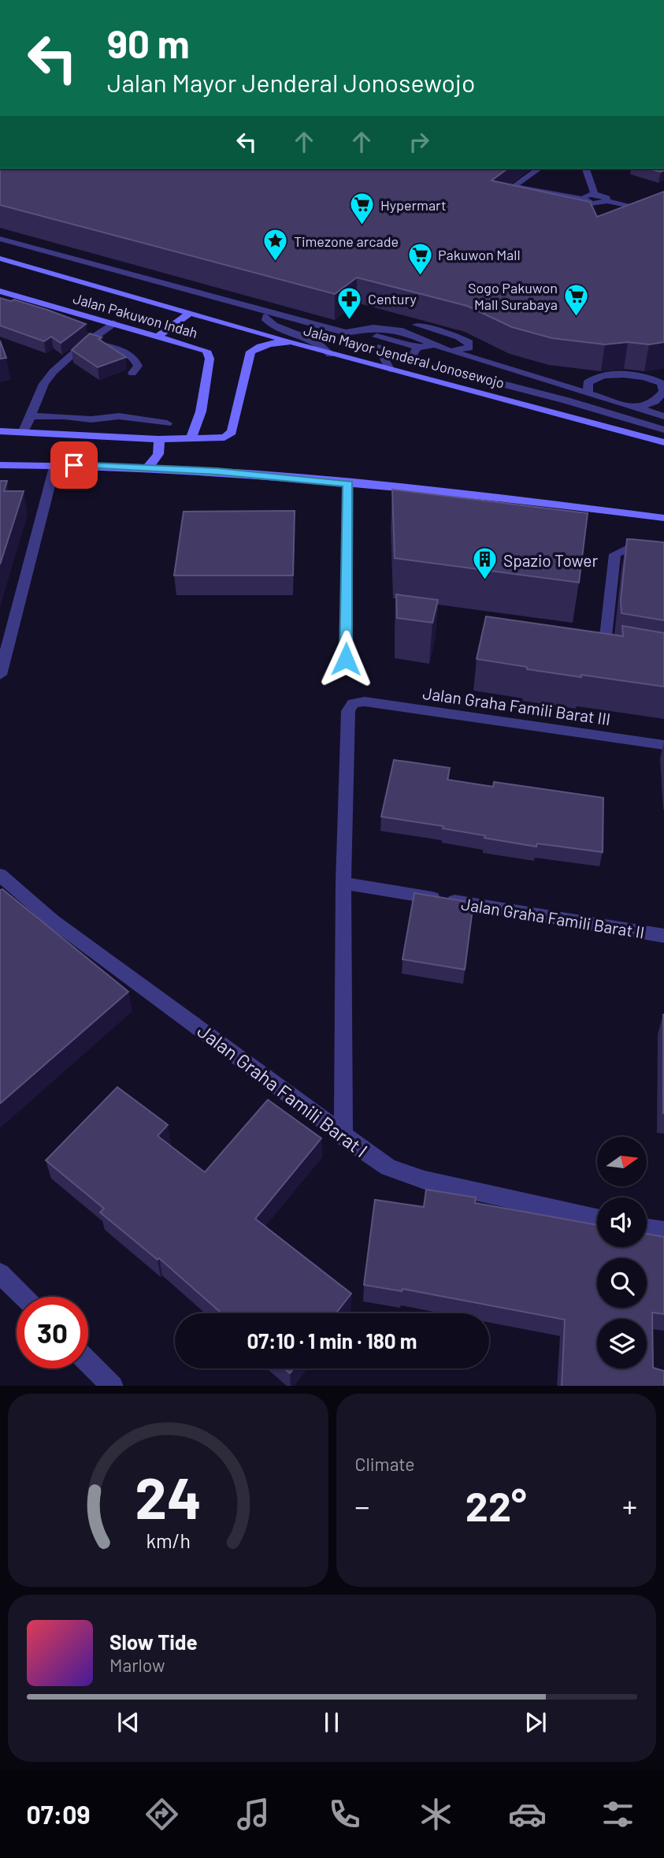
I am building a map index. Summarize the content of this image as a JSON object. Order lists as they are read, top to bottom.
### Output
{
  "streets": {
    "main road": ["Jalan Pakuwon Indah", "Jalan Mayor Jenderal Jonosewojo"],
    "street": ["Jalan Graha Famili Barat III", "Jalan Graha Famili Barat II", "Jalan Graha Famili Barat I"]
  },
  "crossings": [
    ["Jalan Pakuwon Indah", "Jalan Mayor Jenderal Jonosewojo"],
    ["Jalan Graha Famili Barat III", "Jalan Graha Famili Barat II"]
  ],
  "places": {
    "supermarket": ["Hypermart", "Pakuwon Mall", "Sogo Pakuwon Mall Surabaya"],
    "place": ["Timezone arcade"],
    "pharmacy": ["Century"],
    "building": ["Spazio Tower"]
  },
  "north": "right",
  "page": {
    "turn": ["90 m", "Jalan Mayor Jenderal Jonosewojo"],
    "limit": "30",
    "trip": "07:10 · 1 min · 180 m",
    "tile": "Climate",
    "heat": ["−", "22°", "+"],
    "song": ["Slow Tide", "Marlow"],
    "tabs": "07:09",
    "gauge": ["24", "km/h"]
  }
}
